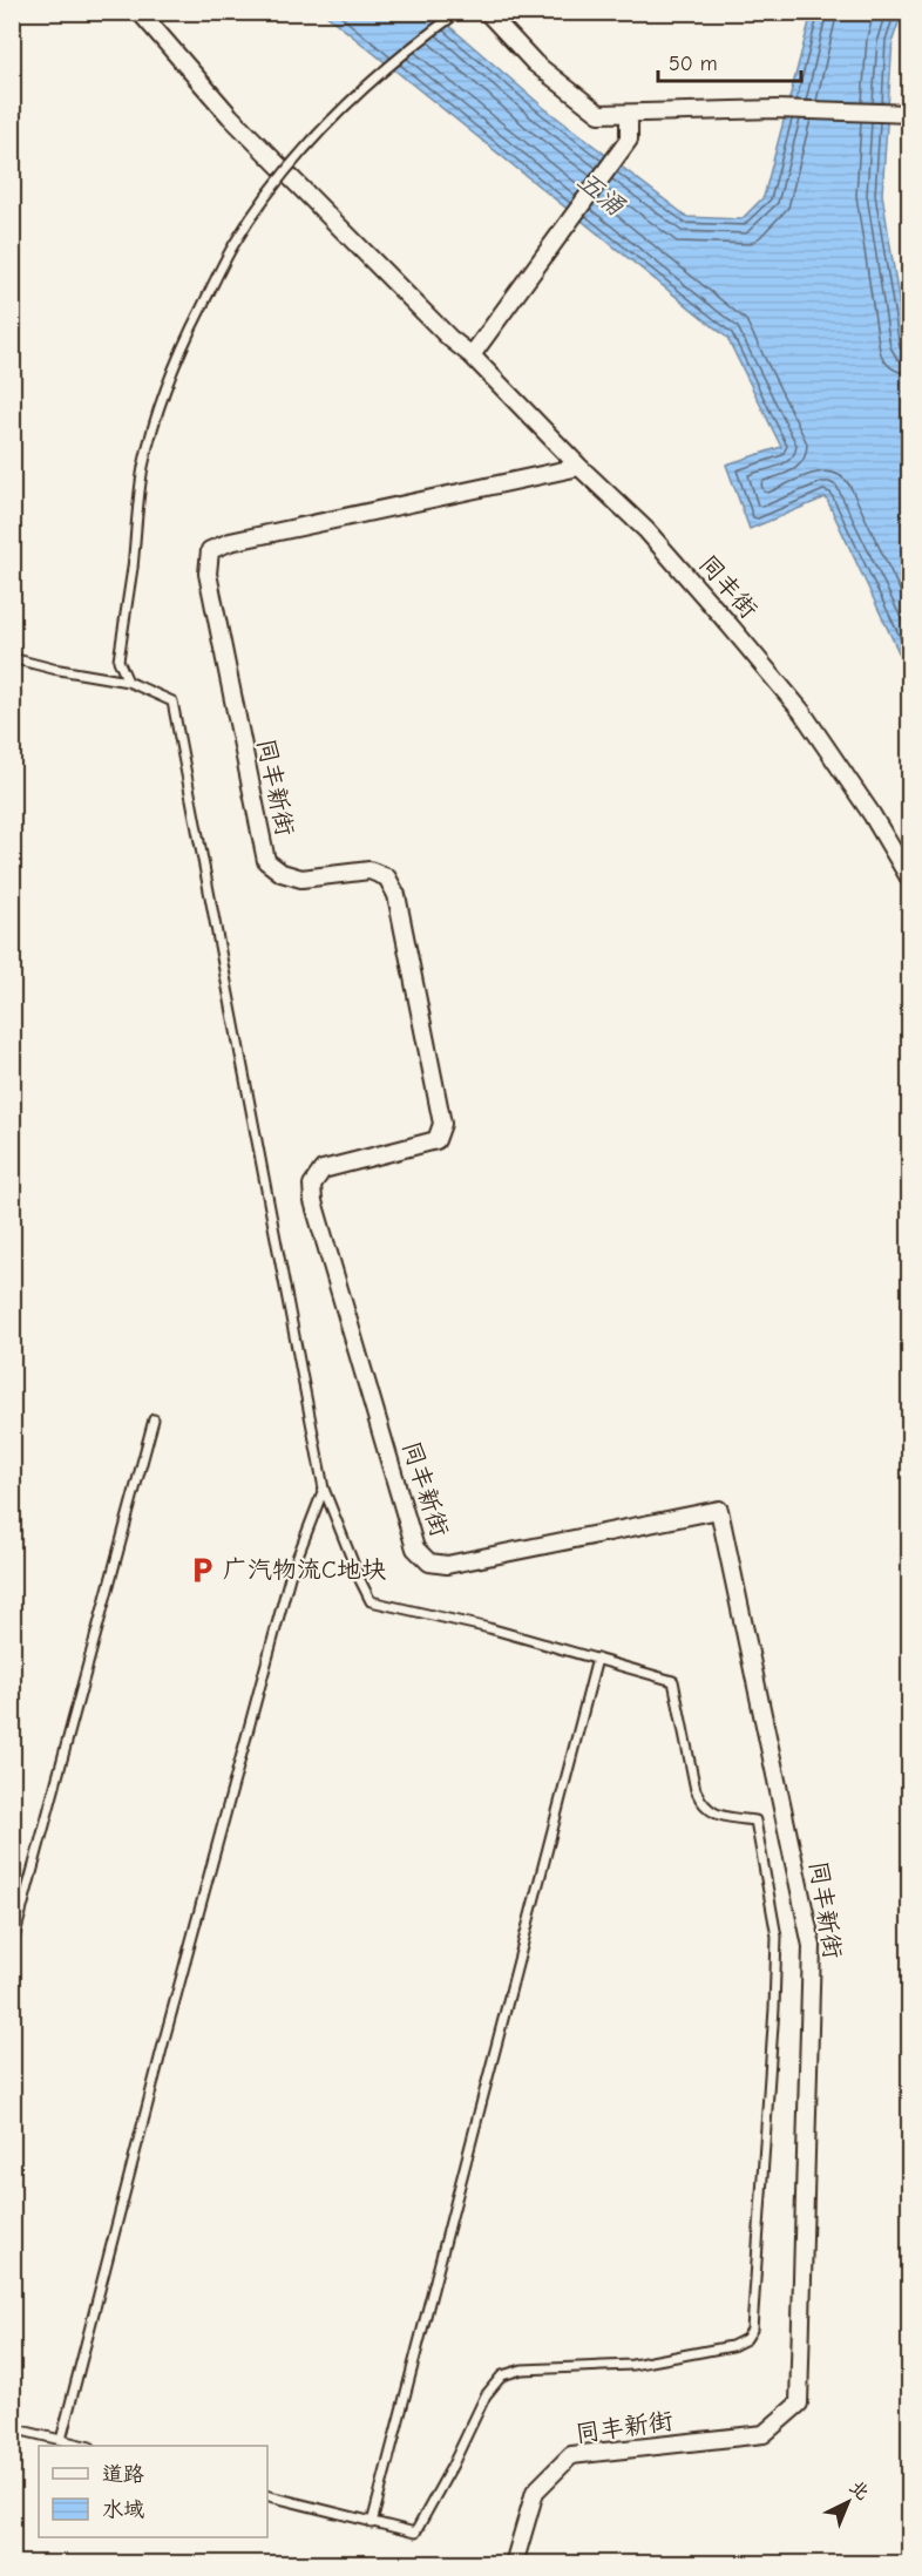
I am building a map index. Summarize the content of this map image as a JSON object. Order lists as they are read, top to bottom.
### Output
{
  "streets": {
    "street": ["同丰街", "同丰新街"]
  },
  "crossings": [
    ["同丰街", "同丰新街"]
  ],
  "water": ["五涌"],
  "places": {
    "parking": ["广汽物流C地块"]
  },
  "legend": ["道路", "水域"],
  "scale_bar": "50 m",
  "north": "top right"
}
